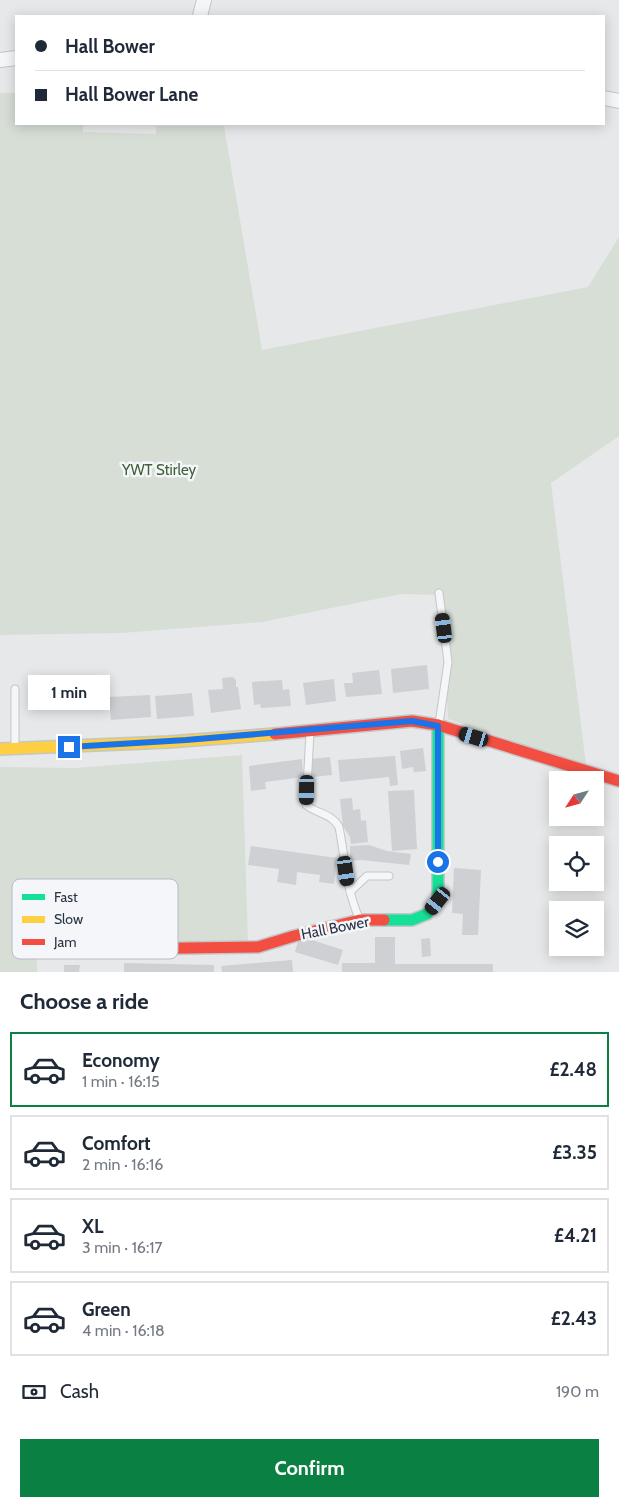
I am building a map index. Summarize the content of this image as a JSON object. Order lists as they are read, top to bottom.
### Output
{
  "streets": {
    "street": ["Hall Bower"]
  },
  "parks": ["YWT Stirley"],
  "legend": ["Fast", "Slow", "Jam"],
  "north": "bottom left",
  "page": {
    "banner": ["Hall Bower", "Hall Bower Lane"],
    "bubble": "1 min",
    "heading": "Choose a ride",
    "list": [
      {
        "name": "Economy",
        "note": "1 min · 16:15",
        "value": "£2.48"
      },
      {
        "name": "Comfort",
        "note": "2 min · 16:16",
        "value": "£3.35"
      },
      {
        "name": "XL",
        "note": "3 min · 16:17",
        "value": "£4.21"
      },
      {
        "name": "Green",
        "note": "4 min · 16:18",
        "value": "£2.43"
      }
    ],
    "pay": ["Cash", "190 m"],
    "buttons": "Confirm"
  }
}
